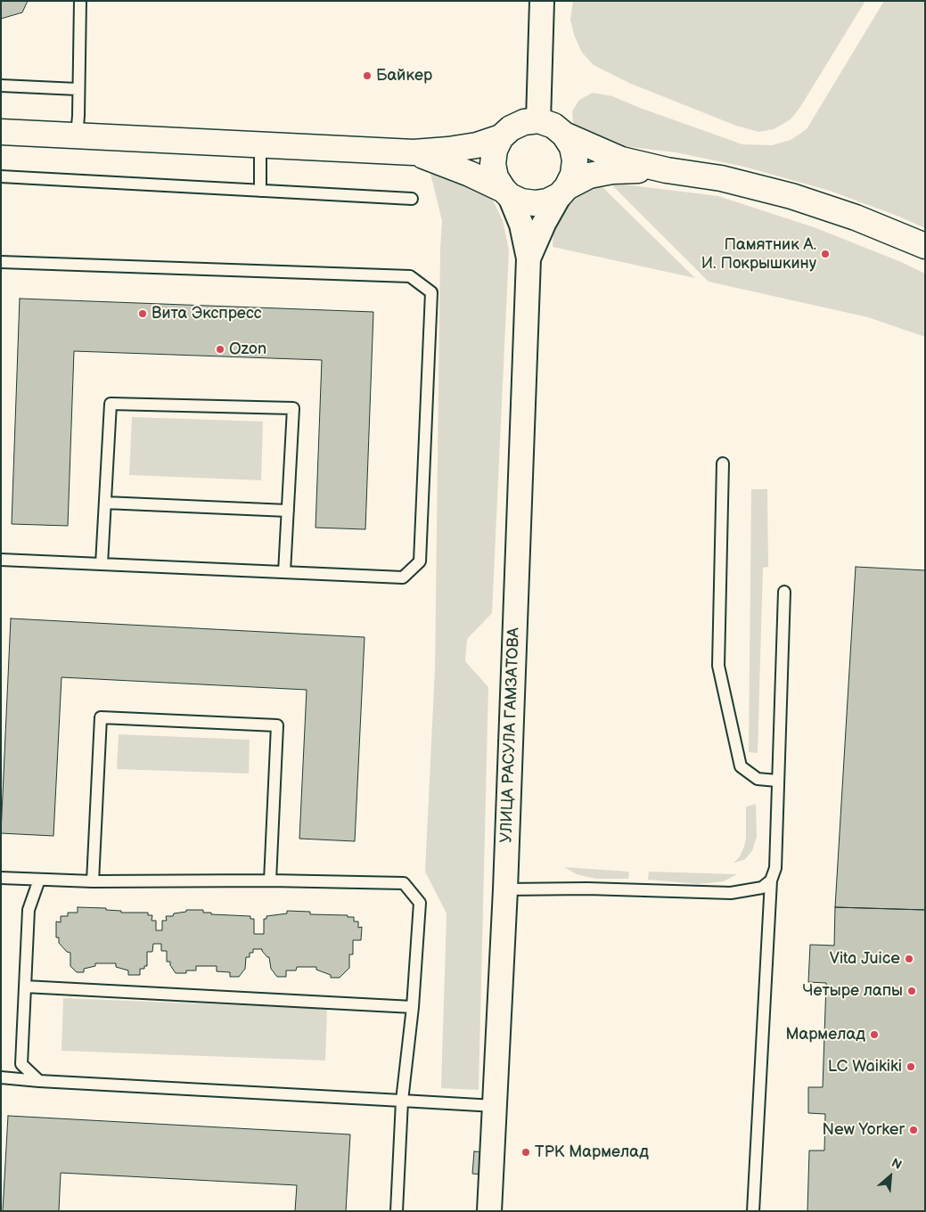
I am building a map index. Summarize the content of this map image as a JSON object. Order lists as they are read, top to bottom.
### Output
{
  "streets": {
    "street": ["УЛИЦА РАСУЛА ГАМЗАТОВА"]
  },
  "places": [
    "Байкер",
    "Памятник А. И. Покрышкину",
    "Вита Экспресс",
    "Ozon",
    "Vita Juice",
    "Четыре лапы",
    "Мармелад",
    "LC Waikiki",
    "New Yorker",
    "ТРК Мармелад"
  ],
  "north": "top right"
}
